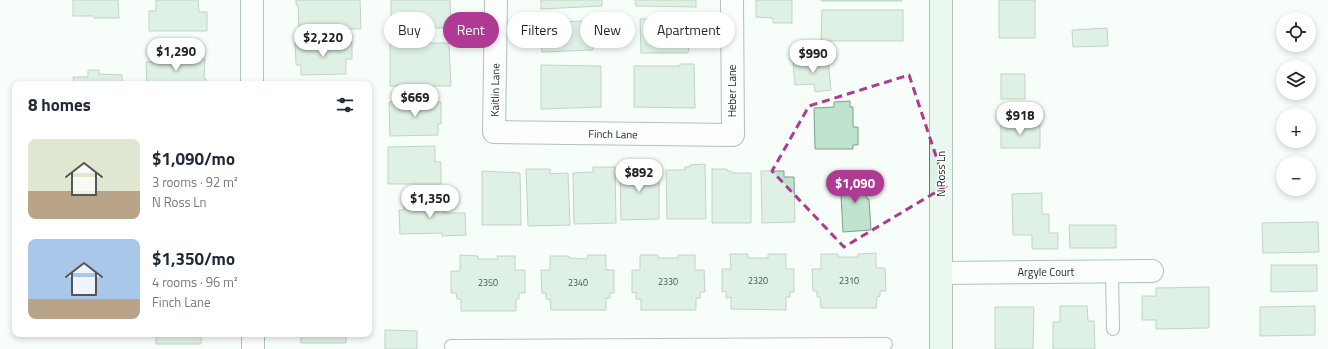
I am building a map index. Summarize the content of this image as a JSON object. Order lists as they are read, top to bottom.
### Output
{
  "streets": {
    "main road": ["N Ross Ln"],
    "street": [
      "Kaitlin Lane",
      "Heber Lane",
      "Finch Lane",
      "Argyle Court"
    ]
  },
  "crossings": [
    ["Kaitlin Lane", "Finch Lane"],
    ["Heber Lane", "Finch Lane"],
    ["N Ross Ln", "Argyle Court"]
  ],
  "house_numbers": [
    "2320",
    "2310",
    "2330",
    "2350",
    "2340"
  ],
  "page": {
    "map_buttons": ["+", "−"],
    "chip": [
      "Buy",
      "Rent",
      "Filters",
      "New",
      "Apartment"
    ],
    "price": [
      "$2,220",
      "$1,290",
      "$990",
      "$669",
      "$918",
      "$892",
      "$1,090",
      "$1,350"
    ],
    "heading": "8 homes",
    "list": [
      {
        "name": "$1,090/mo",
        "note": "3 rooms · 92 m² · N Ross Ln"
      },
      {
        "name": "$1,350/mo",
        "note": "4 rooms · 96 m² · Finch Lane"
      }
    ]
  }
}
